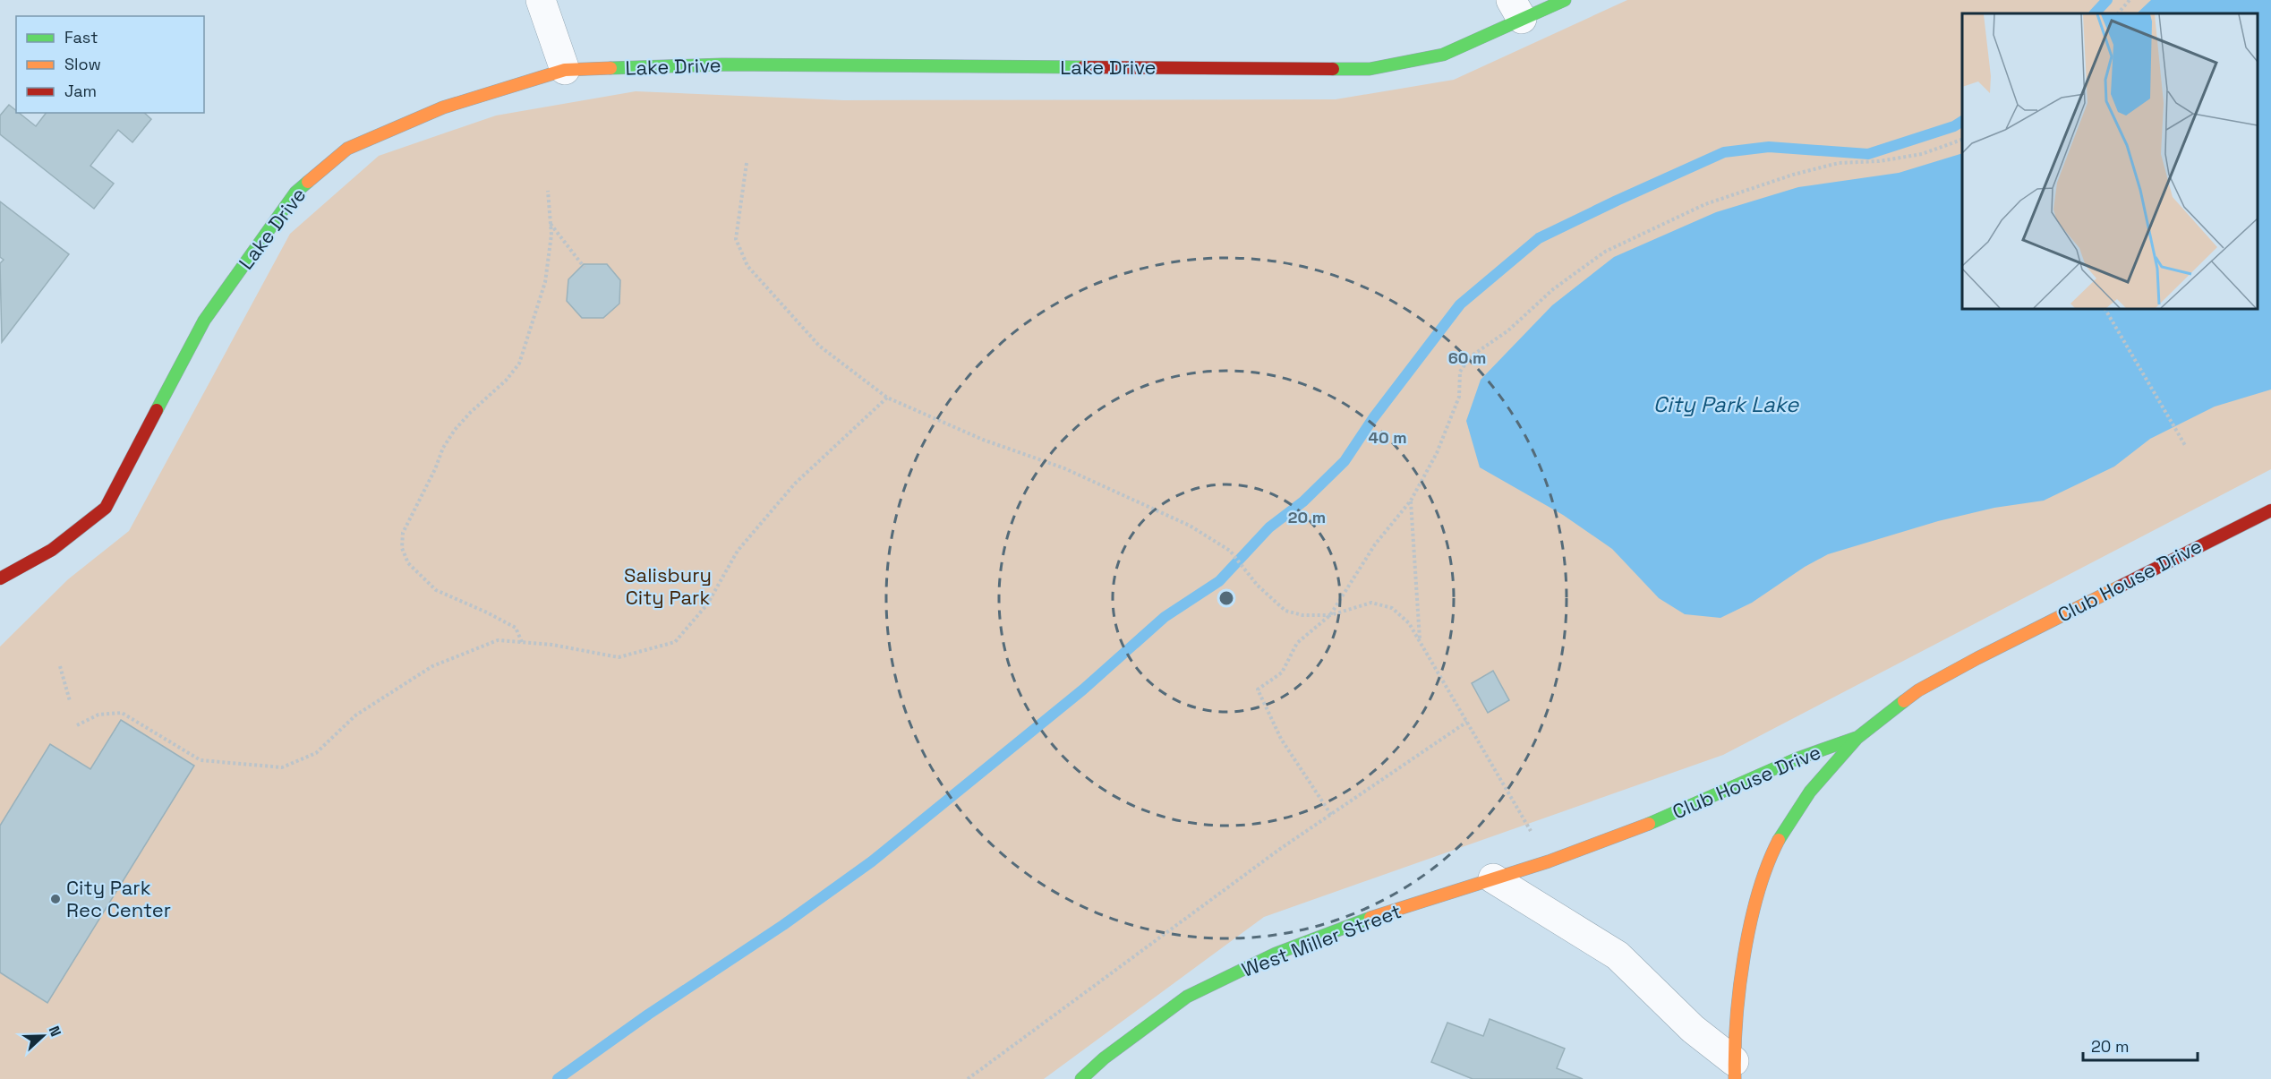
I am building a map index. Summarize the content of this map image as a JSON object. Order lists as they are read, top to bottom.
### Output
{
  "streets": {
    "street": ["Lake Drive", "Club House Drive", "West Miller Street"]
  },
  "crossings": [
    ["Club House Drive", "West Miller Street"]
  ],
  "water": ["City Park Lake"],
  "parks": ["Salisbury City Park"],
  "places": ["City Park Rec Center"],
  "legend": ["Fast", "Slow", "Jam"],
  "scale_bar": "20 m",
  "north": "right",
  "rings": ["60 m", "40 m", "20 m"]
}
